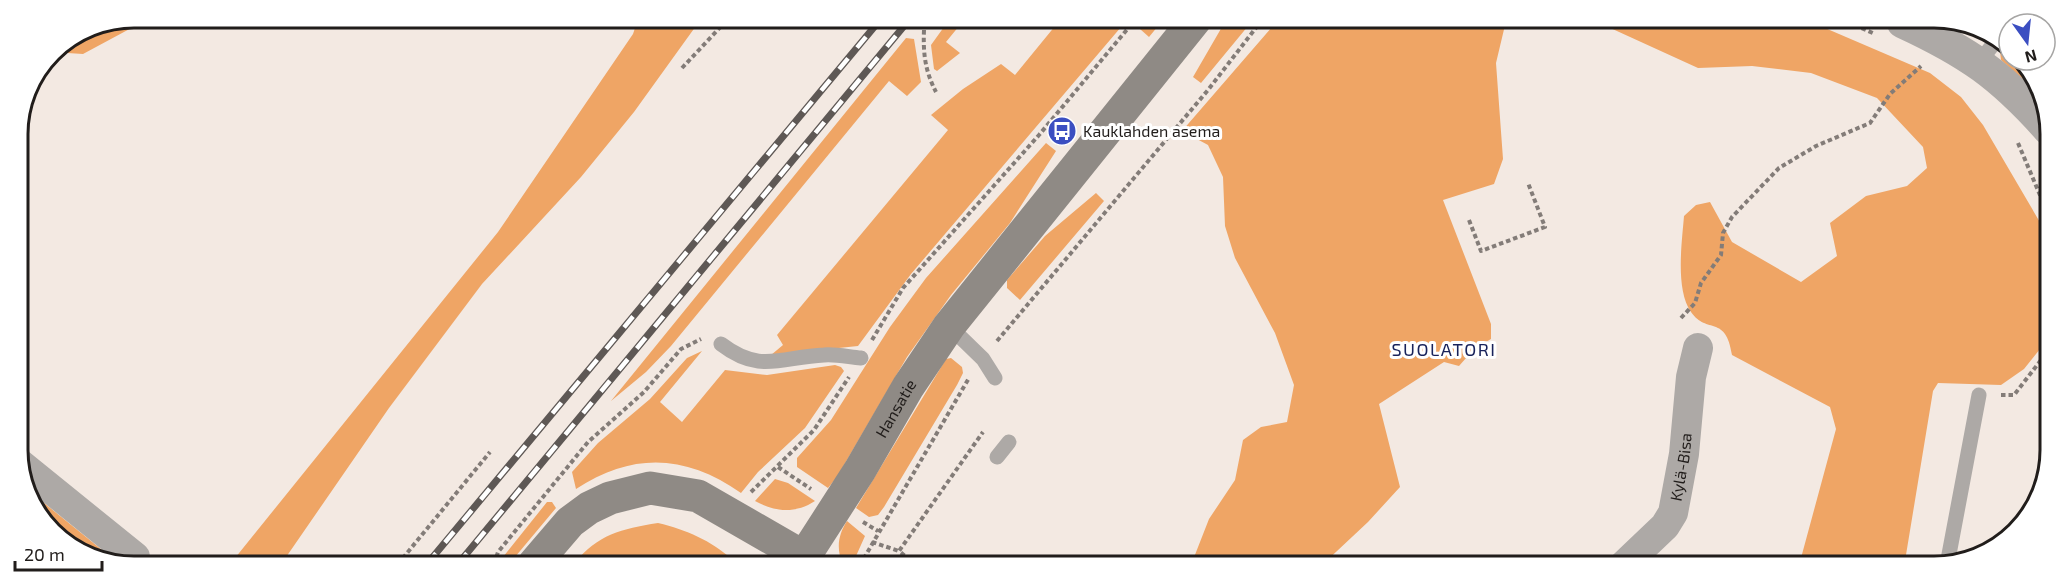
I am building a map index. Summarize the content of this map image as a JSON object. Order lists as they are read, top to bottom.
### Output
{
  "streets": {
    "main road": ["Hansatie"],
    "street": ["Kylä-Bisa"]
  },
  "districts": ["SUOLATORI"],
  "places": {
    "bus stop": ["Kauklahden asema"]
  },
  "scale_bar": "20 m",
  "north": "bottom"
}
